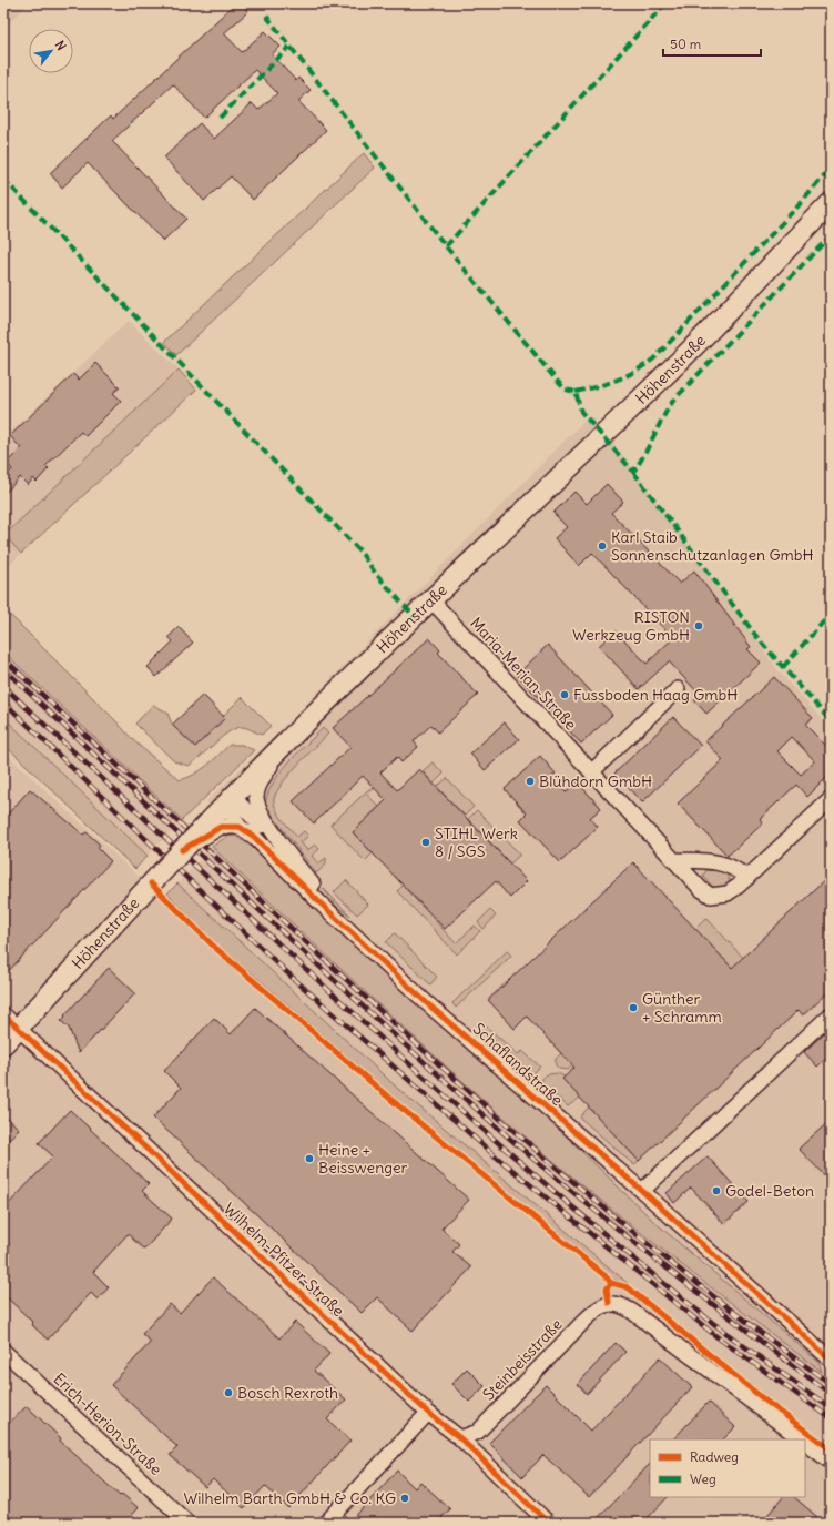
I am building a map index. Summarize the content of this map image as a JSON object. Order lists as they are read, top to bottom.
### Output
{
  "streets": {
    "main road": ["Höhenstraße"],
    "street": [
      "Maria-Merian-Straße",
      "Schaflandstraße",
      "Wilhelm-Pfitzer-Straße",
      "Steinbeisstraße",
      "Erich-Herion-Straße"
    ]
  },
  "crossings": [
    ["Höhenstraße", "Maria-Merian-Straße"],
    ["Höhenstraße", "Schaflandstraße"],
    ["Höhenstraße", "Wilhelm-Pfitzer-Straße"],
    ["Wilhelm-Pfitzer-Straße", "Steinbeisstraße"]
  ],
  "places": [
    "Karl Staib Sonnenschutzanlagen GmbH",
    "RISTON Werkzeug GmbH",
    "Fussboden Haag GmbH",
    "Blühdorn GmbH",
    "STIHL Werk 8 / SGS",
    "Günther + Schramm",
    "Heine + Beisswenger",
    "Godel-Beton",
    "Bosch Rexroth",
    "Wilhelm Barth GmbH & Co. KG"
  ],
  "legend": ["Radweg", "Weg"],
  "scale_bar": "50 m",
  "north": "top right"
}
